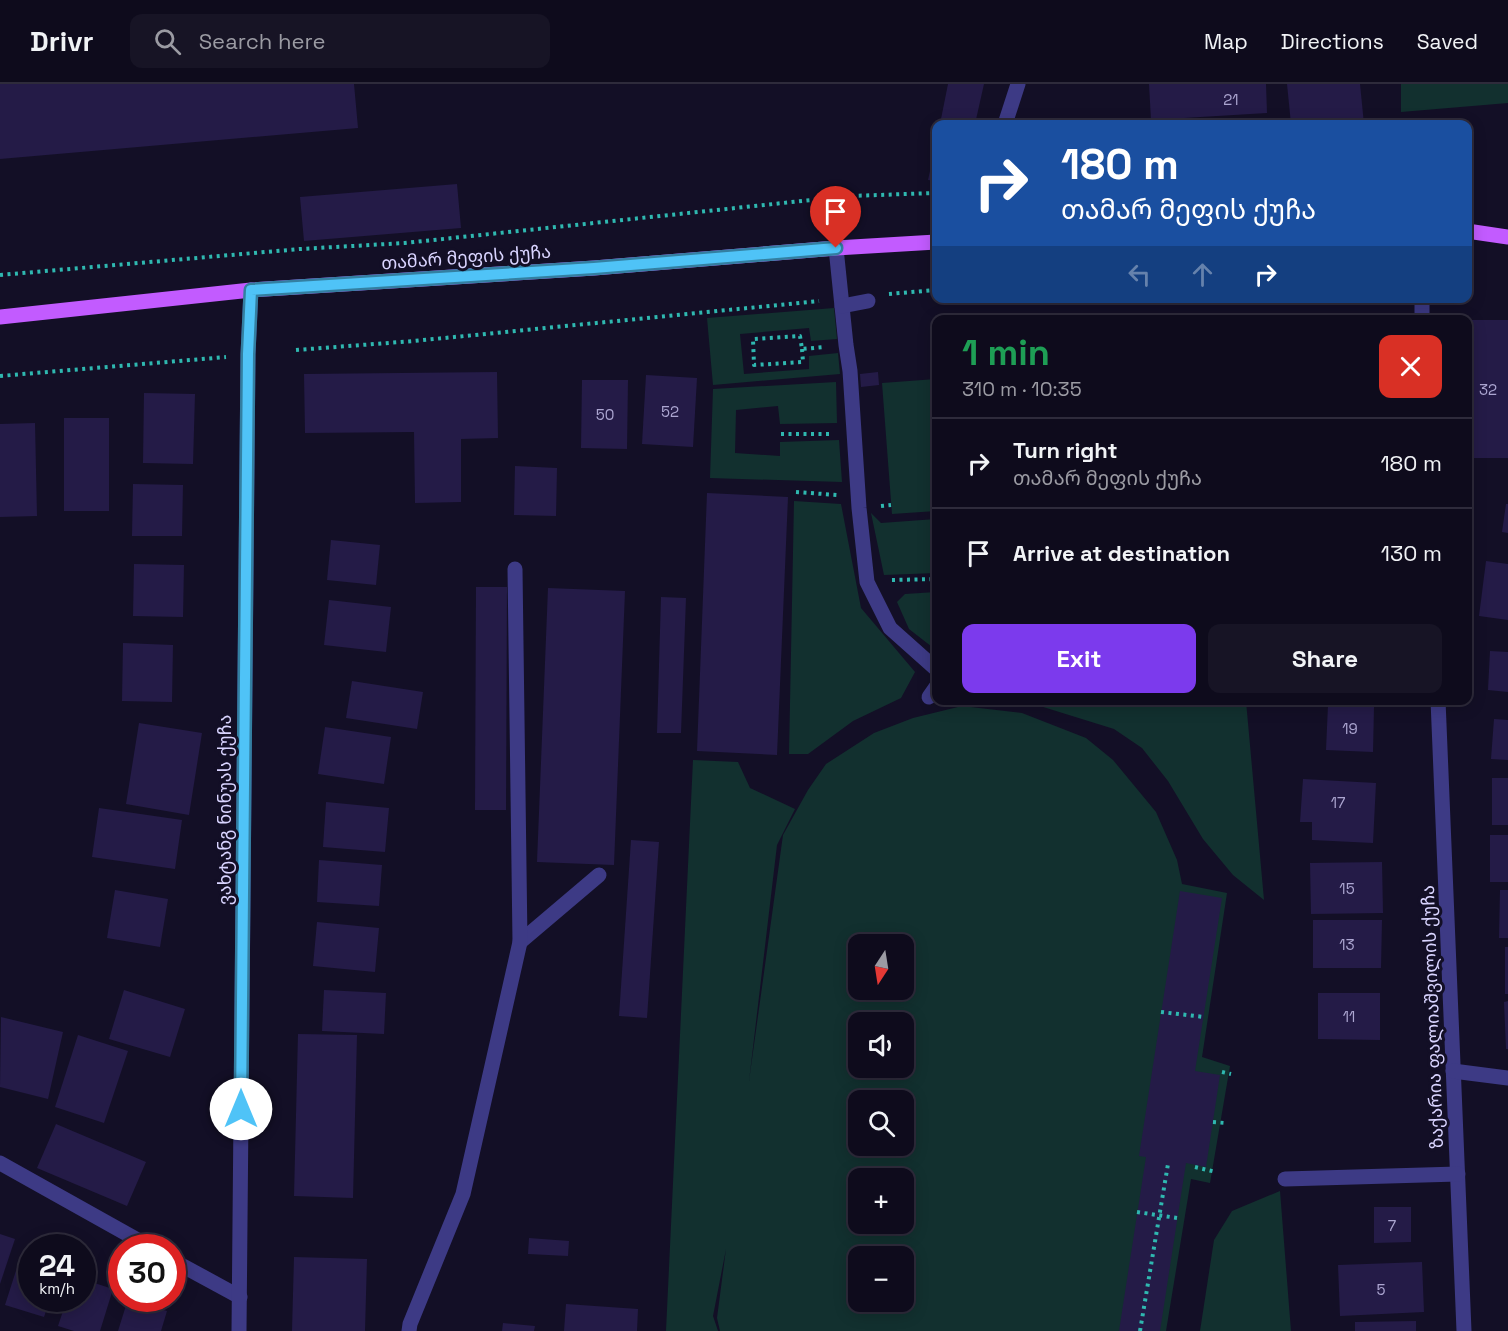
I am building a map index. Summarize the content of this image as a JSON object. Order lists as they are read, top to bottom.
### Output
{
  "streets": {
    "main road": ["თამარ მეფის ქუჩა"],
    "street": ["ვახტანგ ნინუას ქუჩა", "ზაქარია ფალიაშვილის ქუჩა"]
  },
  "crossings": [
    ["თამარ მეფის ქუჩა", "ვახტანგ ნინუას ქუჩა"]
  ],
  "house_numbers": [
    "21",
    "32",
    "52",
    "50",
    "19",
    "17",
    "15",
    "13",
    "11",
    "7",
    "5"
  ],
  "north": "bottom",
  "page": {
    "header": "Drivr",
    "search": "Search here",
    "nav": ["Map", "Directions", "Saved"],
    "turn": ["180 m", "თამარ მეფის ქუჩა"],
    "heading": ["1 min", "310 m · 10:35"],
    "list": [
      {
        "name": "Turn right",
        "note": "თამარ მეფის ქუჩა",
        "value": "180 m"
      },
      {
        "name": "Arrive at destination",
        "value": "130 m"
      }
    ],
    "buttons": ["Exit", "Share"],
    "map_buttons": ["+", "−"],
    "speed": "24 km/h",
    "limit": "30"
  }
}
